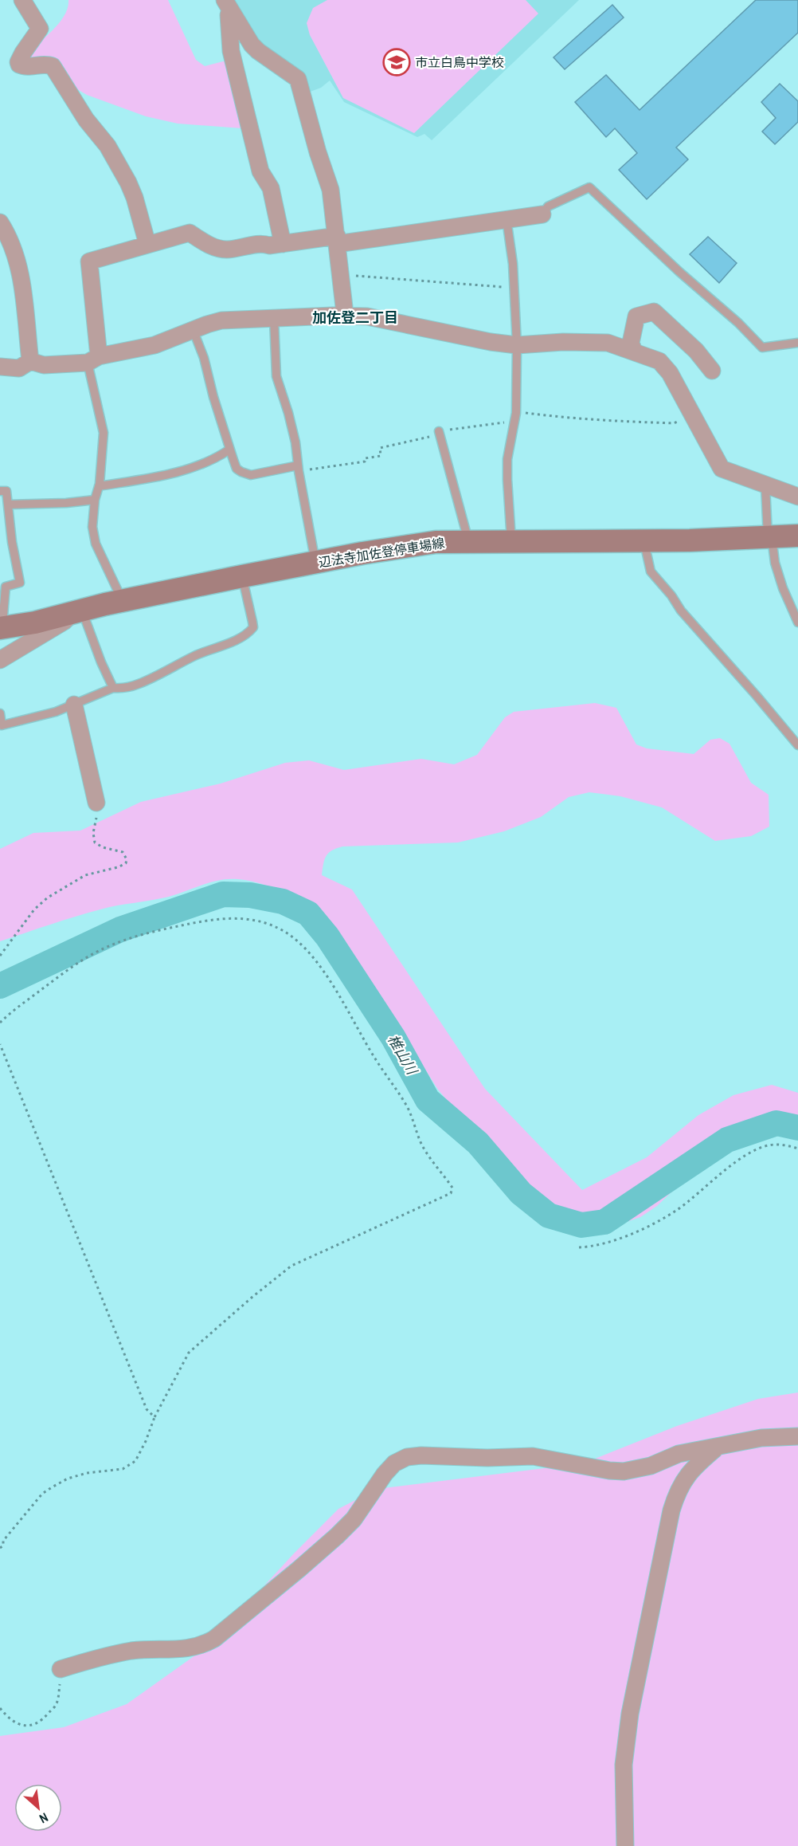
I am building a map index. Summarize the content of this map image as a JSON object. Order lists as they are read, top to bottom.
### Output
{
  "streets": {
    "main road": ["辺法寺加佐登停車場線"]
  },
  "districts": ["加佐登二丁目"],
  "water": ["椎山川"],
  "places": {
    "school or university": ["市立白鳥中学校"]
  },
  "north": "bottom right"
}
